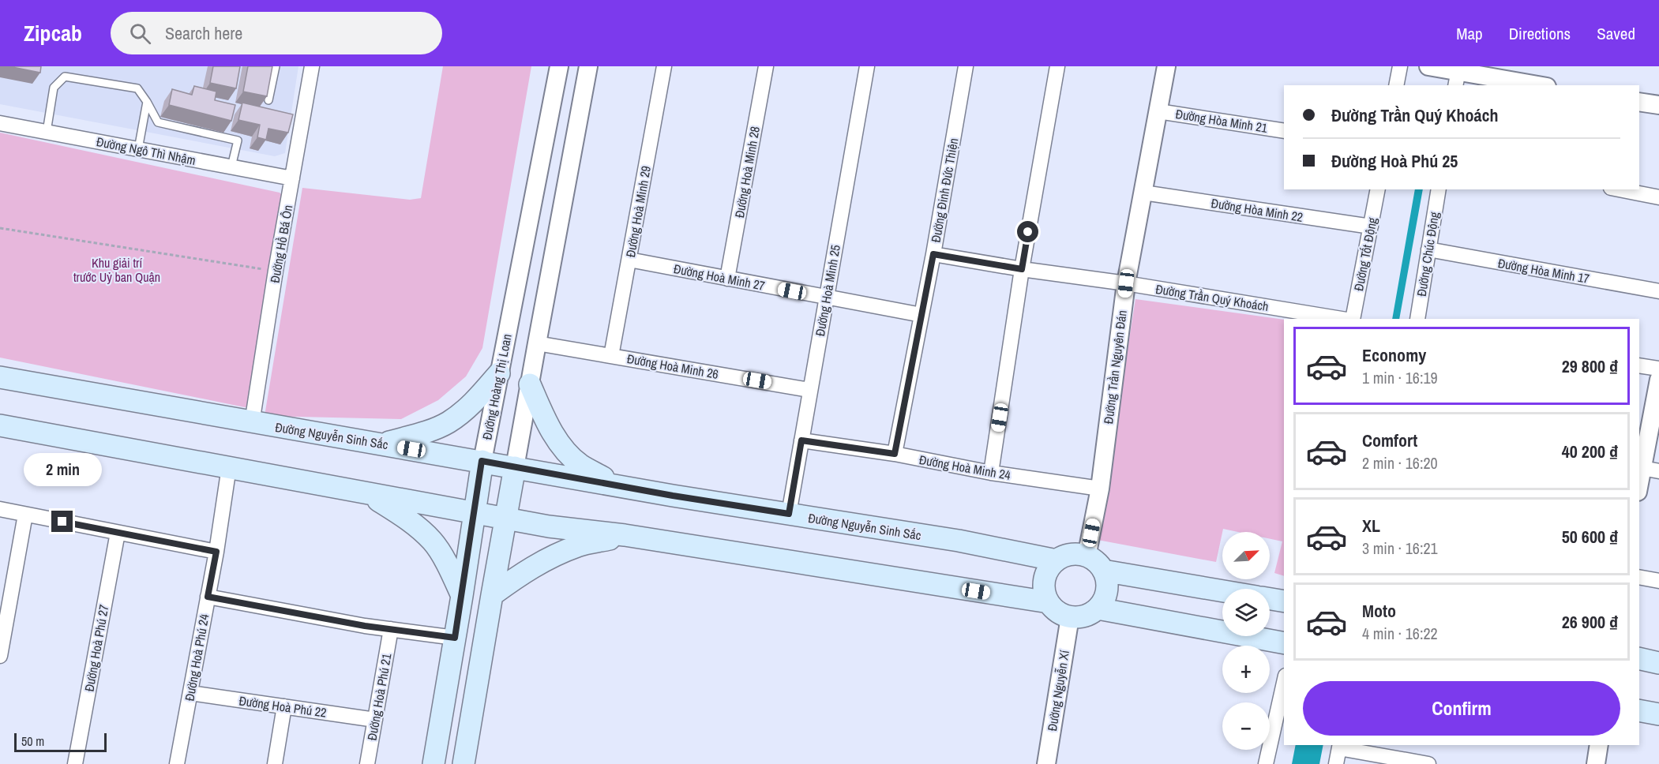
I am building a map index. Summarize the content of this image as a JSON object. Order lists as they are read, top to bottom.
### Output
{
  "streets": {
    "main road": ["Đường Hoàng Thị Loan", "Đường Nguyễn Sinh Sắc"],
    "street": [
      "Đường Hòa Minh 21",
      "Đường Ngô Thì Nhậm",
      "Đường Hoà Minh 28",
      "Đường Đinh Đức Thiện",
      "Đường Hòa Minh 22",
      "Đường Hoà Minh 29",
      "Đường Hồ Bá Ôn",
      "Đường Tốt Động",
      "Đường Chúc Động",
      "Đường Hòa Minh 17",
      "Đường Hoà Minh 27",
      "Đường Hoà Minh 25",
      "Đường Trần Quý Khoách",
      "Đường Hoà Minh 26",
      "Đường Trần Nguyên Đán",
      "Đường Hoà Minh 24",
      "Đường Hoà Phú 27",
      "Đường Hoà Phú 24",
      "Đường Nguyễn Xí",
      "Đường Hoà Phú 21",
      "Đường Hoà Phú 22"
    ]
  },
  "crossings": [
    ["Đường Hòa Minh 21", "Đường Trần Nguyên Đán"],
    ["Đường Ngô Thì Nhậm", "Đường Hồ Bá Ôn"],
    ["Đường Hoà Minh 28", "Đường Hoà Minh 27"],
    ["Đường Đinh Đức Thiện", "Đường Hoà Minh 27"],
    ["Đường Đinh Đức Thiện", "Đường Trần Quý Khoách"],
    ["Đường Đinh Đức Thiện", "Đường Hoà Minh 24"],
    ["Đường Hòa Minh 22", "Đường Tốt Động"],
    ["Đường Hòa Minh 22", "Đường Trần Nguyên Đán"],
    ["Đường Hoà Minh 29", "Đường Hoà Minh 27"],
    ["Đường Hoà Minh 29", "Đường Hoà Minh 26"],
    ["Đường Hồ Bá Ôn", "Đường Nguyễn Sinh Sắc"],
    ["Đường Chúc Động", "Đường Hòa Minh 17"],
    ["Đường Hoà Minh 27", "Đường Hoà Minh 25"],
    ["Đường Hoà Minh 25", "Đường Hoà Minh 26"],
    ["Đường Hoà Minh 25", "Đường Nguyễn Sinh Sắc"],
    ["Đường Hoà Minh 25", "Đường Hoà Minh 24"],
    ["Đường Trần Quý Khoách", "Đường Trần Nguyên Đán"],
    ["Đường Trần Nguyên Đán", "Đường Nguyễn Sinh Sắc"],
    ["Đường Trần Nguyên Đán", "Đường Hoà Minh 24"],
    ["Đường Trần Nguyên Đán", "Đường Nguyễn Xí"],
    ["Đường Hoàng Thị Loan", "Đường Nguyễn Sinh Sắc"],
    ["Đường Nguyễn Sinh Sắc", "Đường Nguyễn Xí"],
    ["Đường Hoà Phú 24", "Đường Hoà Phú 22"],
    ["Đường Hoà Phú 21", "Đường Hoà Phú 22"]
  ],
  "parks": ["Khu giải trí trước Uỷ ban Quận"],
  "scale_bar": "50 m",
  "north": "top right",
  "page": {
    "header": "Zipcab",
    "search": "Search here",
    "nav": ["Map", "Directions", "Saved"],
    "banner": ["Đường Trần Quý Khoách", "Đường Hoà Phú 25"],
    "list": [
      {
        "name": "Economy",
        "note": "1 min · 16:19",
        "value": "29 800 ₫"
      },
      {
        "name": "Comfort",
        "note": "2 min · 16:20",
        "value": "40 200 ₫"
      },
      {
        "name": "XL",
        "note": "3 min · 16:21",
        "value": "50 600 ₫"
      },
      {
        "name": "Moto",
        "note": "4 min · 16:22",
        "value": "26 900 ₫"
      }
    ],
    "bubble": "2 min",
    "map_buttons": ["+", "−"],
    "buttons": "Confirm",
    "scale": "50 m"
  }
}
